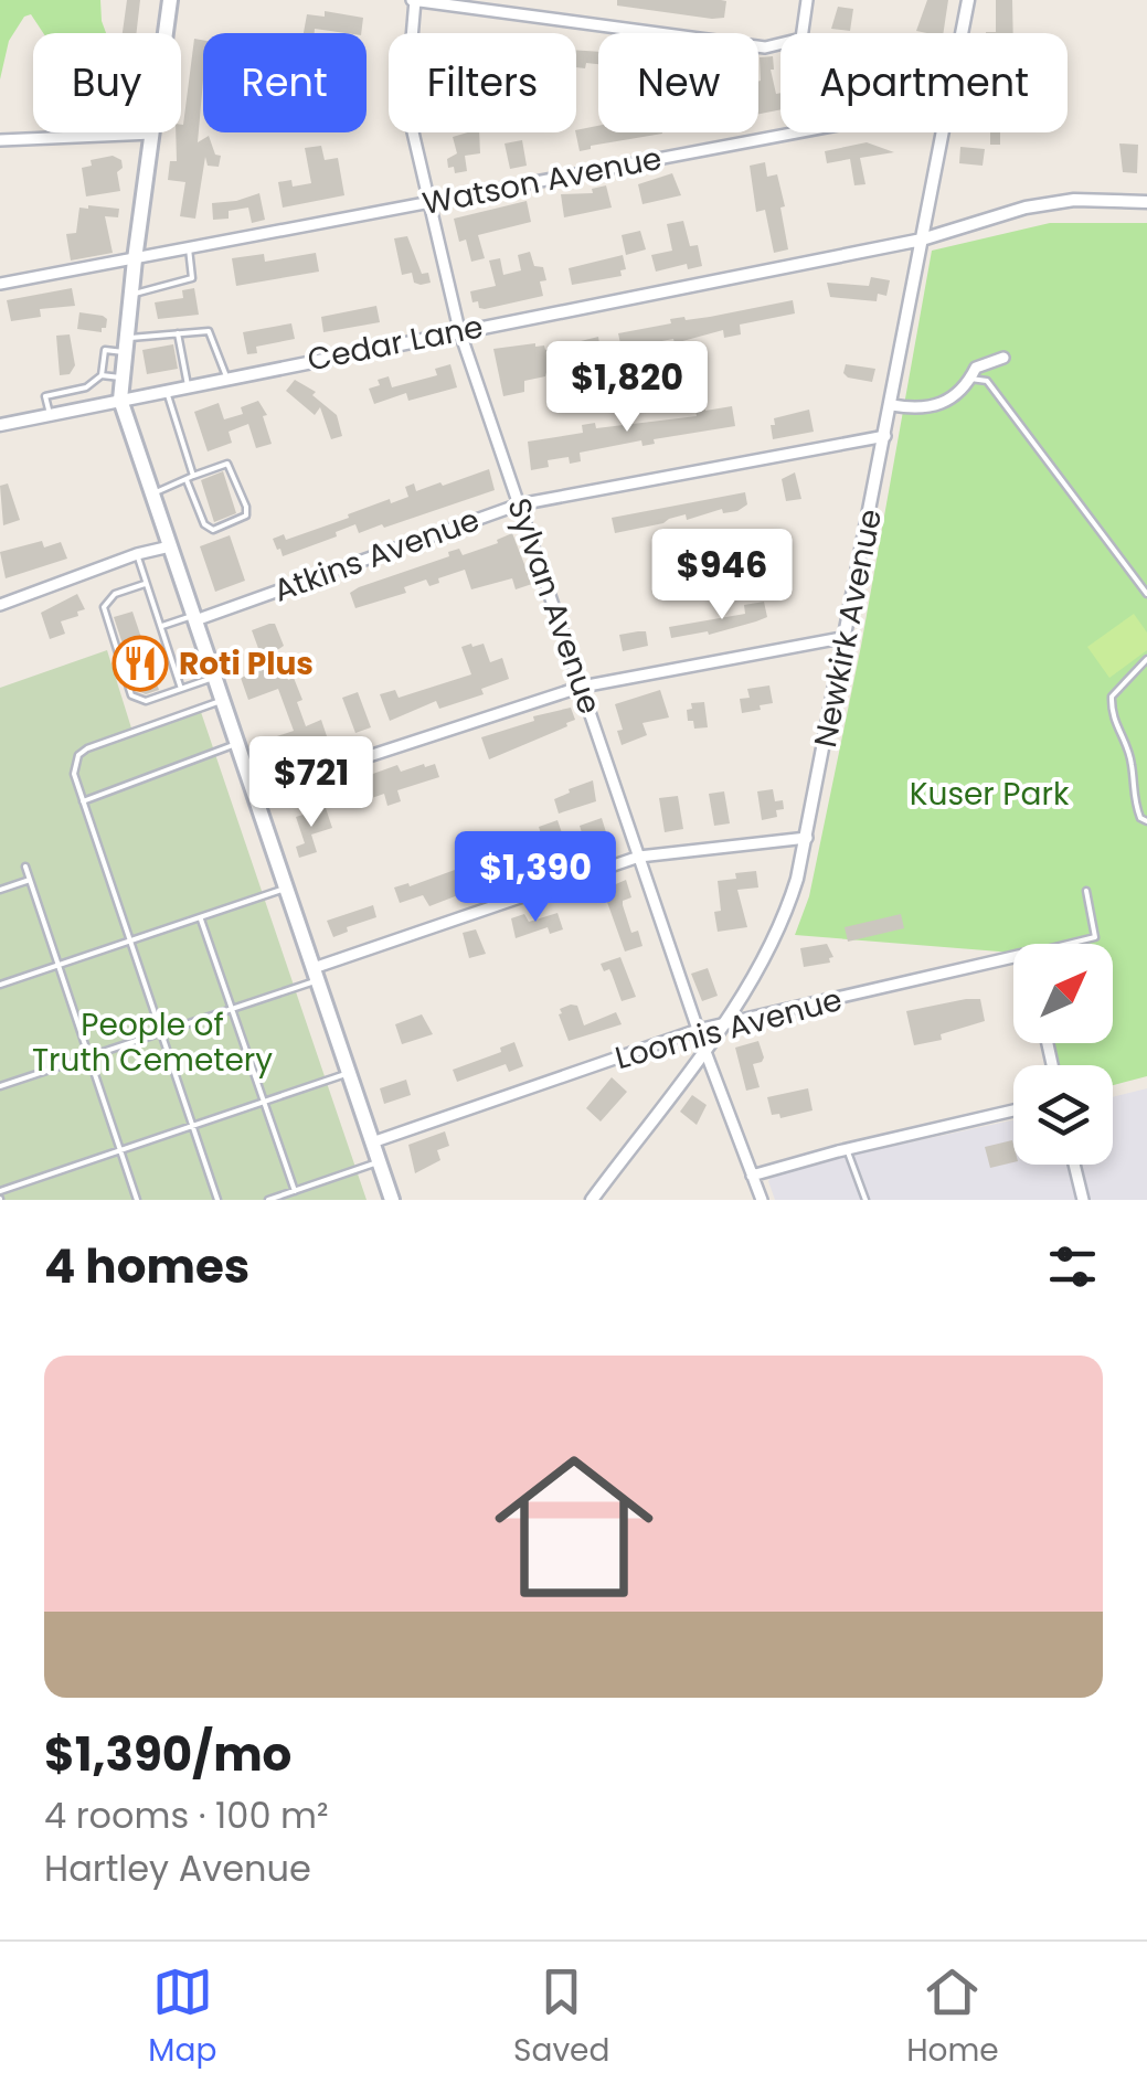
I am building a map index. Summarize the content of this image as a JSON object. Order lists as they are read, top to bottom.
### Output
{
  "streets": {
    "street": [
      "Watson Avenue",
      "Cedar Lane",
      "Atkins Avenue",
      "Sylvan Avenue",
      "Newkirk Avenue",
      "Loomis Avenue"
    ]
  },
  "crossings": [
    ["Watson Avenue", "Sylvan Avenue"],
    ["Cedar Lane", "Sylvan Avenue"],
    ["Cedar Lane", "Newkirk Avenue"],
    ["Atkins Avenue", "Sylvan Avenue"],
    ["Atkins Avenue", "Newkirk Avenue"],
    ["Sylvan Avenue", "Newkirk Avenue"],
    ["Sylvan Avenue", "Loomis Avenue"],
    ["Newkirk Avenue", "Loomis Avenue"]
  ],
  "parks": ["Kuser Park", "People of Truth Cemetery"],
  "places": {
    "restaurant": ["Roti Plus"]
  },
  "north": "top right",
  "page": {
    "chip": [
      "Buy",
      "Rent",
      "Filters",
      "New",
      "Apartment"
    ],
    "price": [
      "$1,820",
      "$946",
      "$721",
      "$1,390"
    ],
    "heading": "4 homes",
    "list": [
      {
        "name": "$1,390/mo",
        "note": "4 rooms · 100 m² · Hartley Avenue"
      }
    ],
    "tabs": ["Map", "Saved", "Home"]
  }
}
